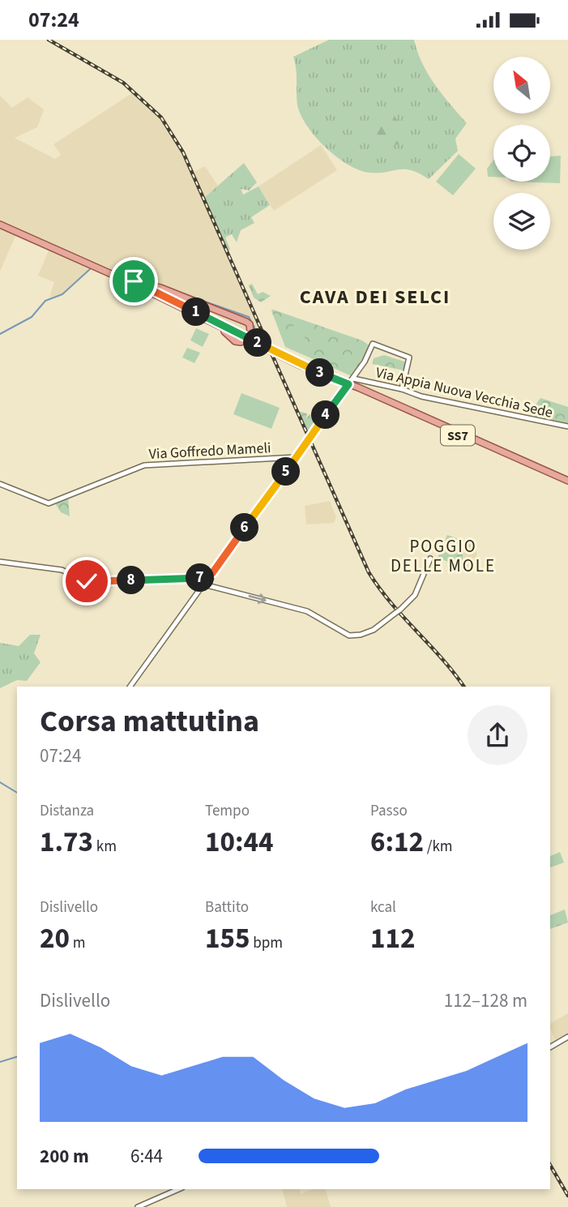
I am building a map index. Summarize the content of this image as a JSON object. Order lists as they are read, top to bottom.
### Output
{
  "streets": {
    "main road": ["SS7"],
    "street": ["Via Appia Nuova Vecchia Sede", "Via Goffredo Mameli"]
  },
  "crossings": [
    ["Via Appia Nuova Vecchia Sede", "SS7"]
  ],
  "districts": ["CAVA DEI SELCI", "POGGIO DELLE MOLE"],
  "north": "top left",
  "page": {
    "status": "07:24",
    "pins": [
      "1",
      "2",
      "3",
      "4",
      "5",
      "6",
      "7",
      "8"
    ],
    "heading": ["Corsa mattutina", "07:24"],
    "stats": [
      ["Distanza", "1.73 km"],
      ["Tempo", "10:44"],
      ["Passo", "6:12 /km"],
      ["Dislivello", "20 m"],
      ["Battito", "155 bpm"],
      ["kcal", "112"]
    ],
    "chart": ["Dislivello", "112–128 m"],
    "list": [
      {
        "name": "200 m",
        "note": "6:44"
      }
    ]
  }
}
